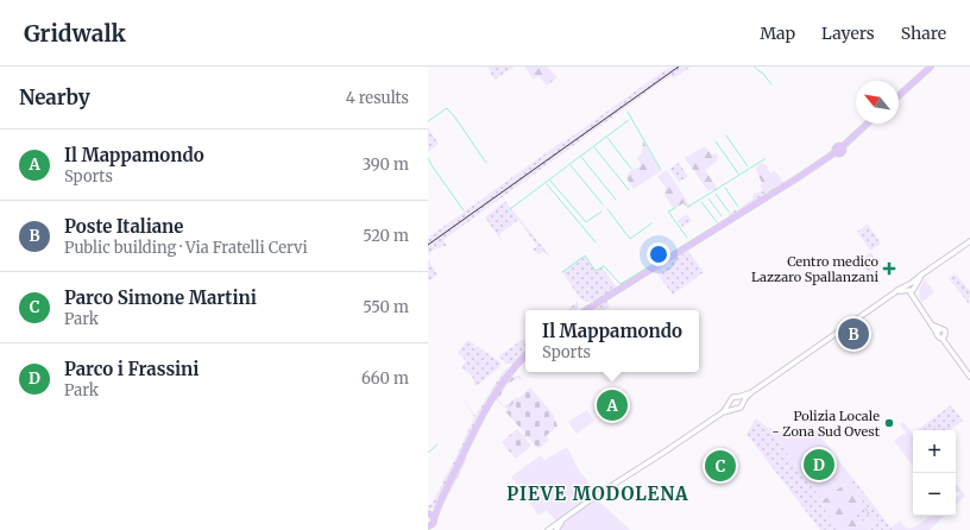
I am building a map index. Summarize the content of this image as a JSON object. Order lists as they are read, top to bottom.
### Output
{
  "districts": ["PIEVE MODOLENA"],
  "places": {
    "health": ["Centro medico Lazzaro Spallanzani"],
    "other": ["Polizia Locale - Zona Sud Ovest"]
  },
  "north": "top left",
  "page": {
    "header": "Gridwalk",
    "nav": ["Map", "Layers", "Share"],
    "heading": ["Nearby", "4 results"],
    "list": [
      {
        "mark": "A",
        "name": "Il Mappamondo",
        "note": "Sports",
        "value": "390 m"
      },
      {
        "mark": "B",
        "name": "Poste Italiane",
        "note": "Public building · Via Fratelli Cervi",
        "value": "520 m"
      },
      {
        "mark": "C",
        "name": "Parco Simone Martini",
        "note": "Park",
        "value": "550 m"
      },
      {
        "mark": "D",
        "name": "Parco i Frassini",
        "note": "Park",
        "value": "660 m"
      }
    ],
    "popup": ["Il Mappamondo", "Sports"],
    "pins": [
      "B",
      "A",
      "D",
      "C"
    ],
    "map_buttons": ["+", "−"]
  }
}
